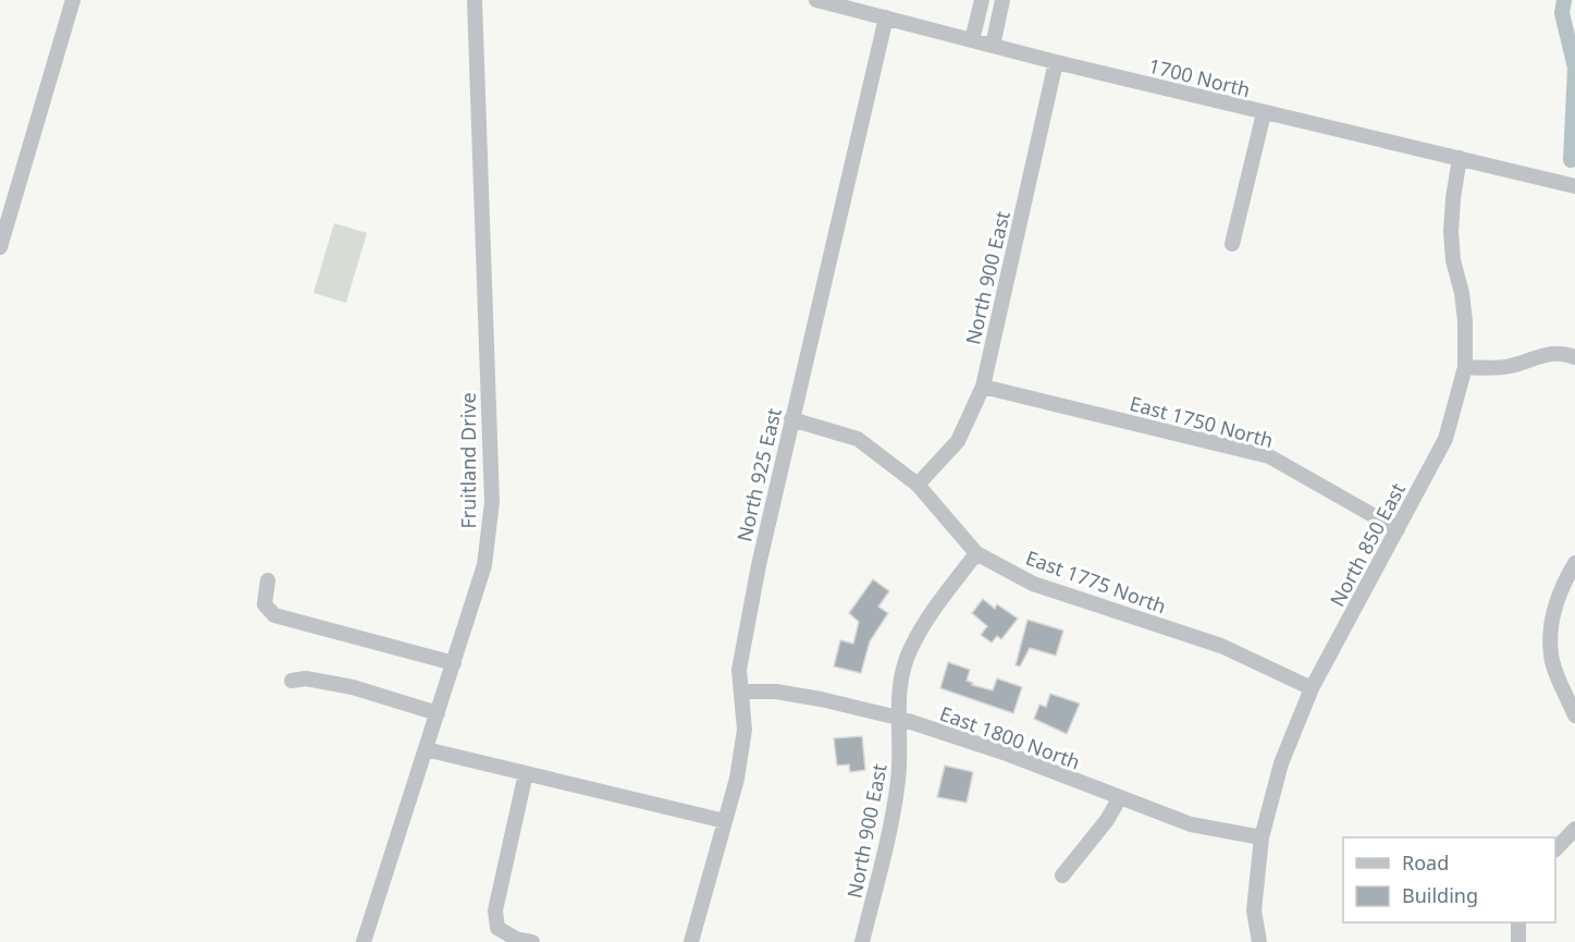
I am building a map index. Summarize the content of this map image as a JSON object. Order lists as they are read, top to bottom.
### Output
{
  "streets": {
    "street": [
      "1700 North",
      "North 900 East",
      "East 1750 North",
      "Fruitland Drive",
      "North 925 East",
      "North 850 East",
      "East 1775 North",
      "East 1800 North"
    ]
  },
  "crossings": [
    ["1700 North", "North 900 East"],
    ["1700 North", "North 925 East"],
    ["1700 North", "North 850 East"],
    ["North 900 East", "East 1750 North"],
    ["North 900 East", "East 1775 North"],
    ["North 900 East", "East 1800 North"],
    ["East 1750 North", "North 850 East"],
    ["North 925 East", "East 1775 North"],
    ["North 925 East", "East 1800 North"],
    ["North 850 East", "East 1775 North"],
    ["North 850 East", "East 1800 North"]
  ],
  "legend": ["Road", "Building"]
}
